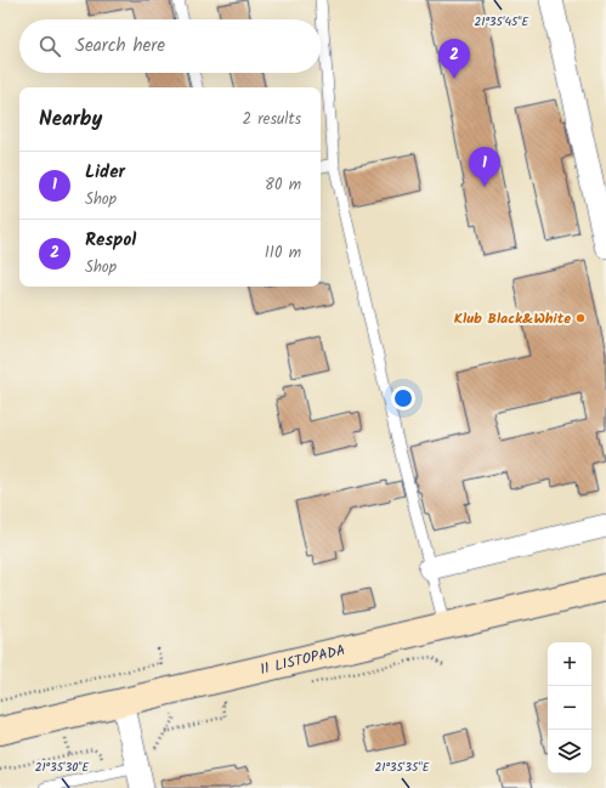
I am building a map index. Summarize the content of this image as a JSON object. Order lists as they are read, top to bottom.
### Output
{
  "streets": {
    "main road": ["11 LISTOPADA"]
  },
  "places": ["Klub Black&White"],
  "page": {
    "search": "Search here",
    "pins": ["2", "1"],
    "heading": ["Nearby", "2 results"],
    "list": [
      {
        "mark": "1",
        "name": "Lider",
        "note": "Shop",
        "value": "80 m"
      },
      {
        "mark": "2",
        "name": "Respol",
        "note": "Shop",
        "value": "110 m"
      }
    ],
    "map_buttons": ["+", "−"]
  },
  "coordinates": ["21°35'45\"E", "21°35'30\"E", "21°35'35\"E"]
}
